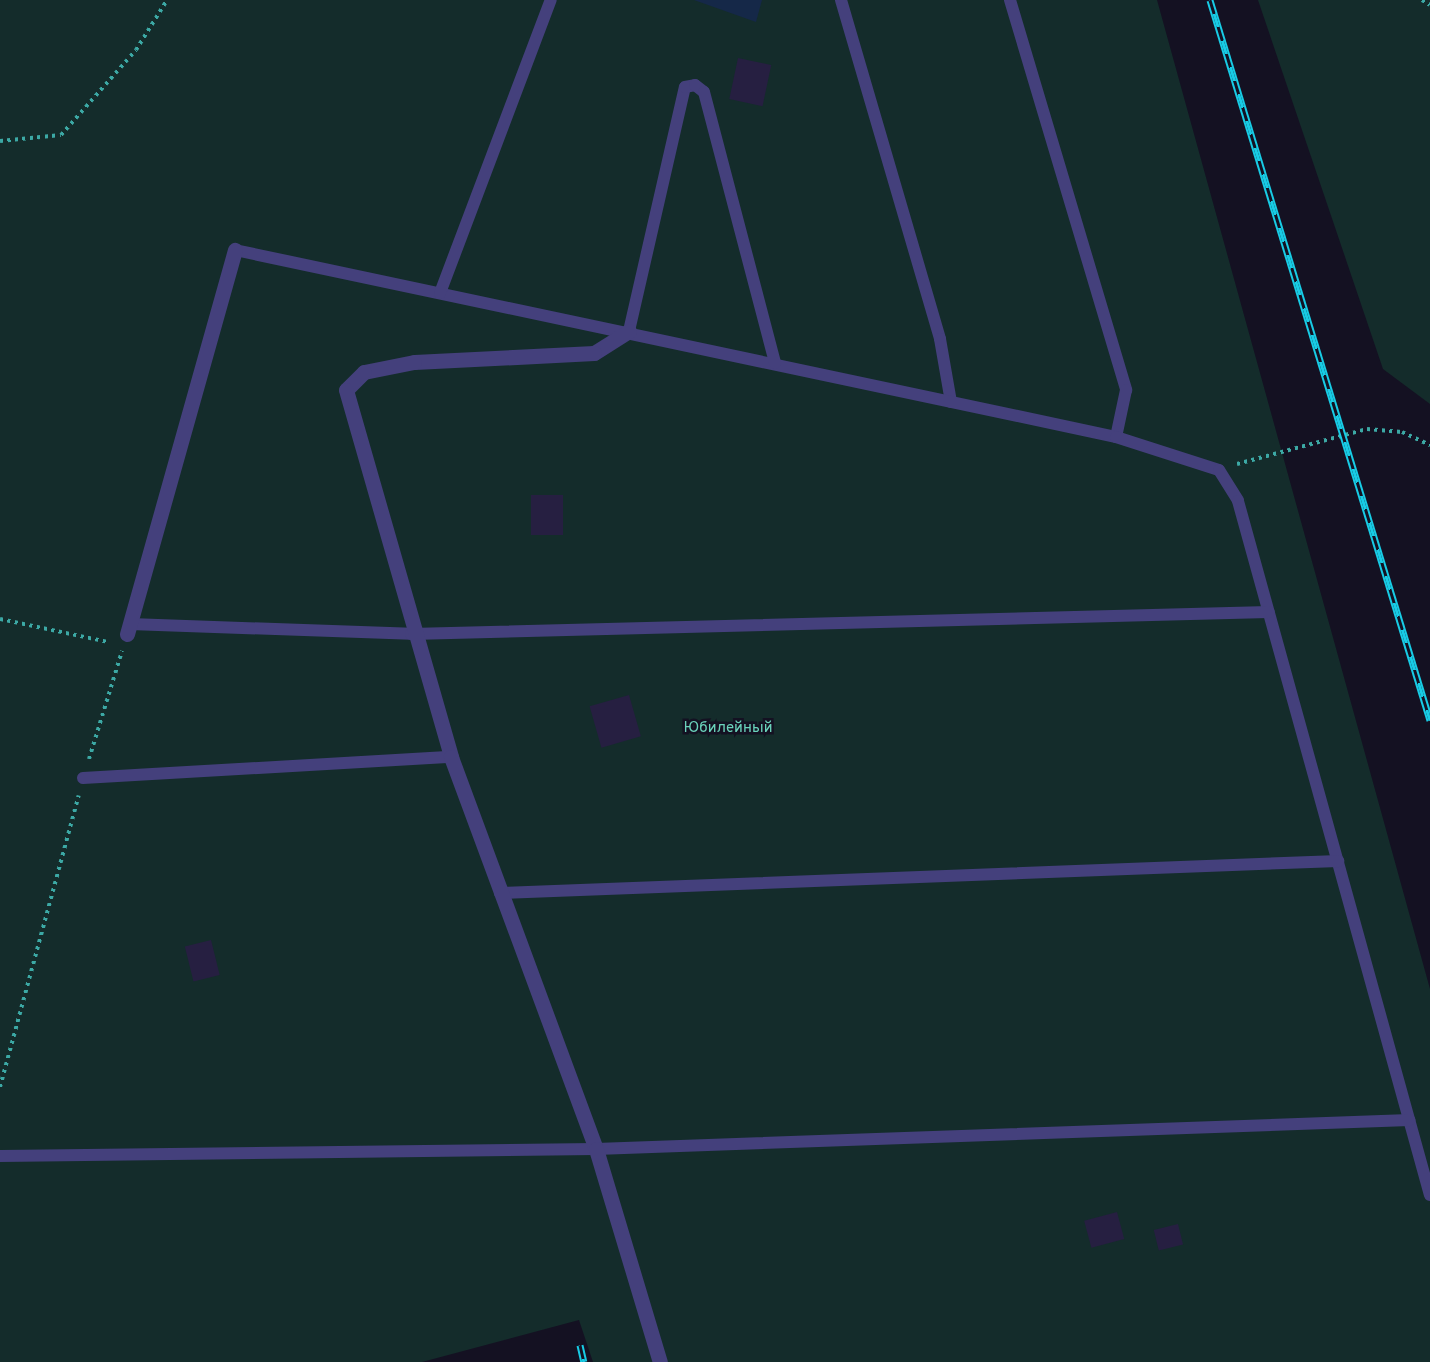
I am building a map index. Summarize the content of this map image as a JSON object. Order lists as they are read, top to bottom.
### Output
{
  "parks": ["Юбилейный"]
}
